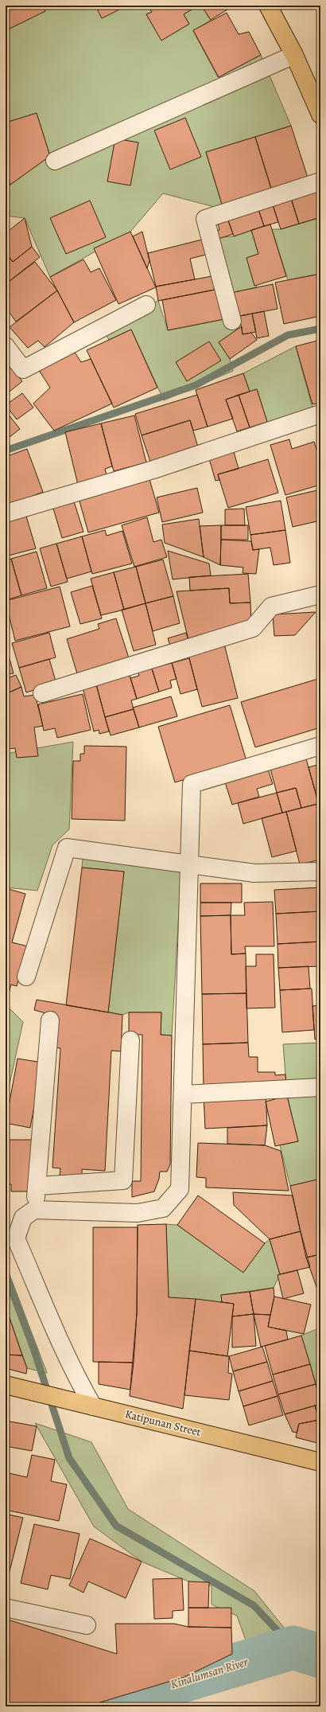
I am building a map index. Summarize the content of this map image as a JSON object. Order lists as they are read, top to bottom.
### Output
{
  "streets": {
    "main road": ["Katipunan Street"]
  },
  "water": ["Kinalumsan River"]
}
